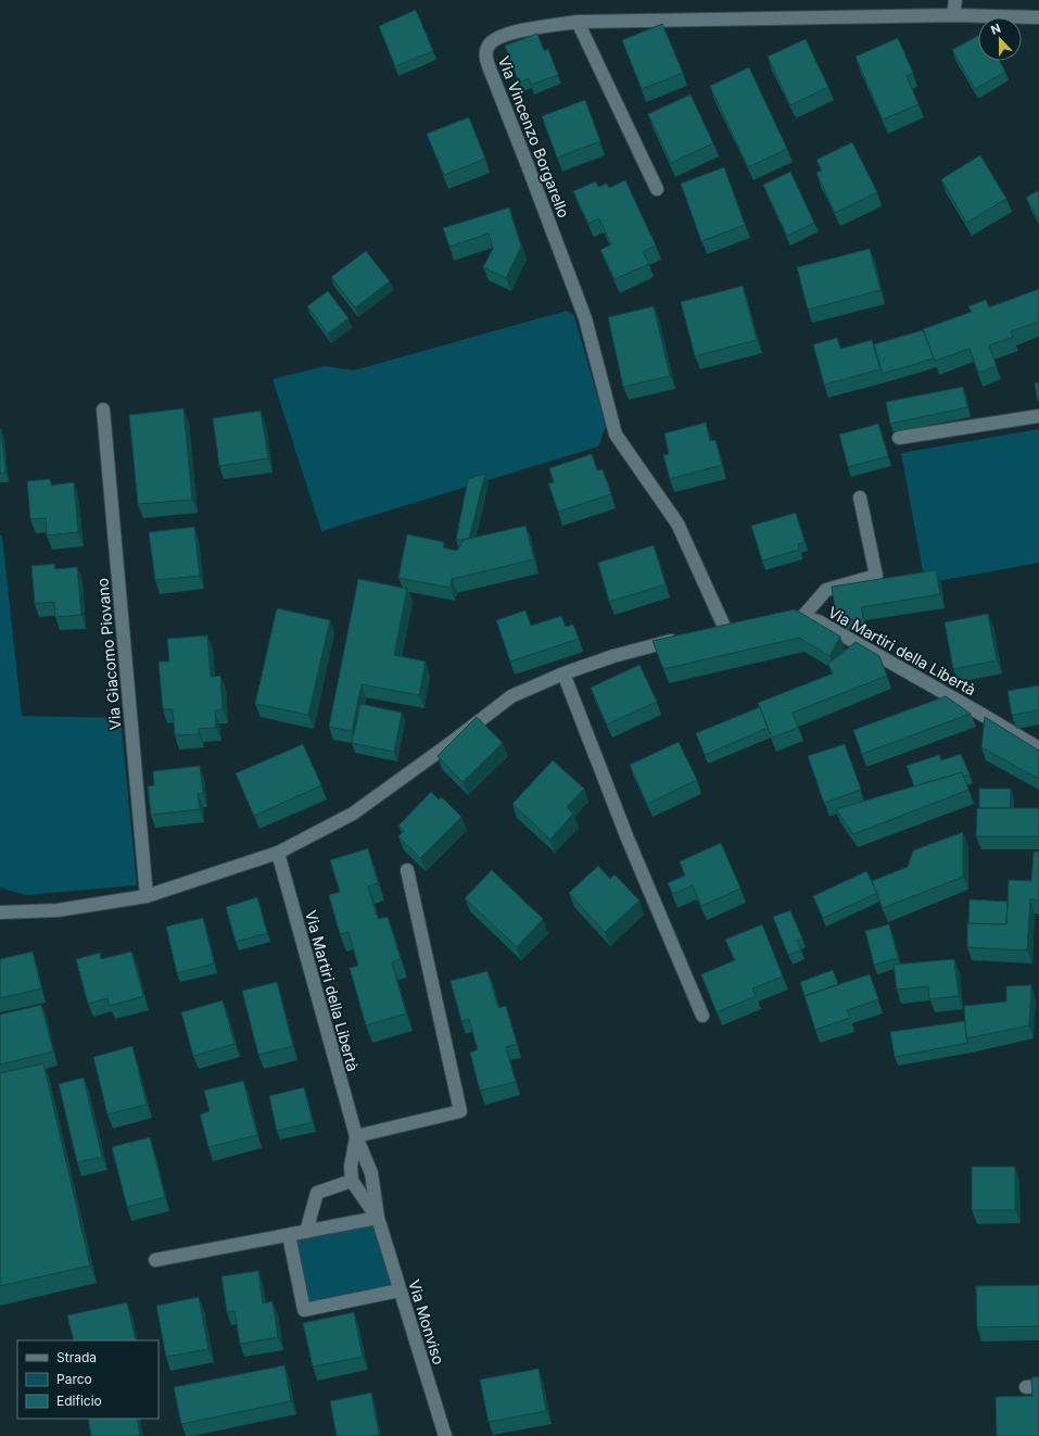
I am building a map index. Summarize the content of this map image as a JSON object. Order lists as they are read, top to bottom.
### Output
{
  "streets": {
    "street": [
      "Via Vincenzo Borgarello",
      "Via Martiri della Libertà",
      "Via Giacomo Piovano",
      "Via Monviso"
    ]
  },
  "crossings": [
    ["Via Martiri della Libertà", "Via Monviso"]
  ],
  "legend": ["Strada", "Parco", "Edificio"],
  "north": "top"
}
